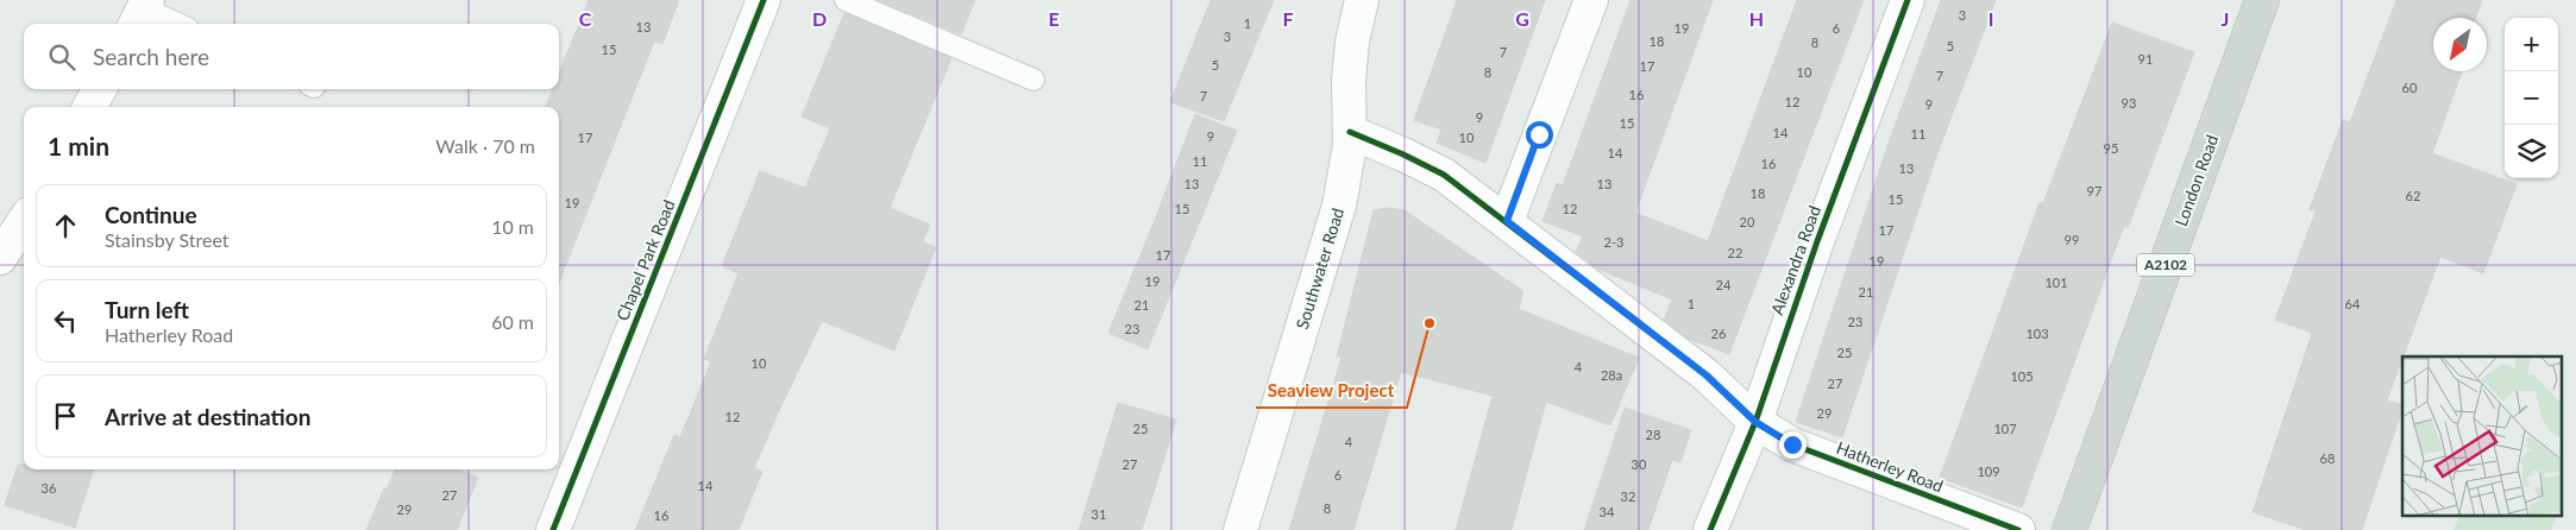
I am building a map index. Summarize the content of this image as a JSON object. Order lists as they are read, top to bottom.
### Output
{
  "streets": {
    "main road": ["London Road", "A2102"],
    "street": [
      "Chapel Park Road",
      "Alexandra Road",
      "Southwater Road",
      "Hatherley Road"
    ]
  },
  "crossings": [
    ["Alexandra Road", "Hatherley Road"],
    ["Southwater Road", "Hatherley Road"]
  ],
  "places": ["Seaview Project"],
  "house_numbers": [
    "3",
    "1",
    "13",
    "19",
    "6",
    "3",
    "18",
    "8",
    "5",
    "15",
    "7",
    "91",
    "5",
    "17",
    "8",
    "10",
    "7",
    "60",
    "16",
    "7",
    "12",
    "93",
    "9",
    "9",
    "15",
    "14",
    "11",
    "9",
    "17",
    "10",
    "95",
    "14",
    "11",
    "16",
    "13",
    "13",
    "13",
    "97",
    "18",
    "62",
    "15",
    "19",
    "15",
    "12",
    "20",
    "17",
    "99",
    "2-3",
    "22",
    "17",
    "19",
    "19",
    "101",
    "24",
    "21",
    "1",
    "64",
    "21",
    "23",
    "23",
    "26",
    "103",
    "25",
    "10",
    "4",
    "28a",
    "105",
    "27",
    "29",
    "12",
    "25",
    "107",
    "28",
    "4",
    "68",
    "27",
    "30",
    "109",
    "6",
    "14",
    "36",
    "27",
    "32",
    "8",
    "29",
    "34",
    "31",
    "16"
  ],
  "north": "bottom left",
  "page": {
    "map_buttons": ["+", "−"],
    "search": "Search here",
    "heading": ["1 min", "Walk · 70 m"],
    "list": [
      ["Continue", "Stainsby Street", "10 m"],
      ["Turn left", "Hatherley Road", "60 m"],
      "Arrive at destination"
    ]
  },
  "grid": {
    "columns": [
      "C",
      "D",
      "E",
      "F",
      "G",
      "H",
      "I",
      "J"
    ]
  }
}
